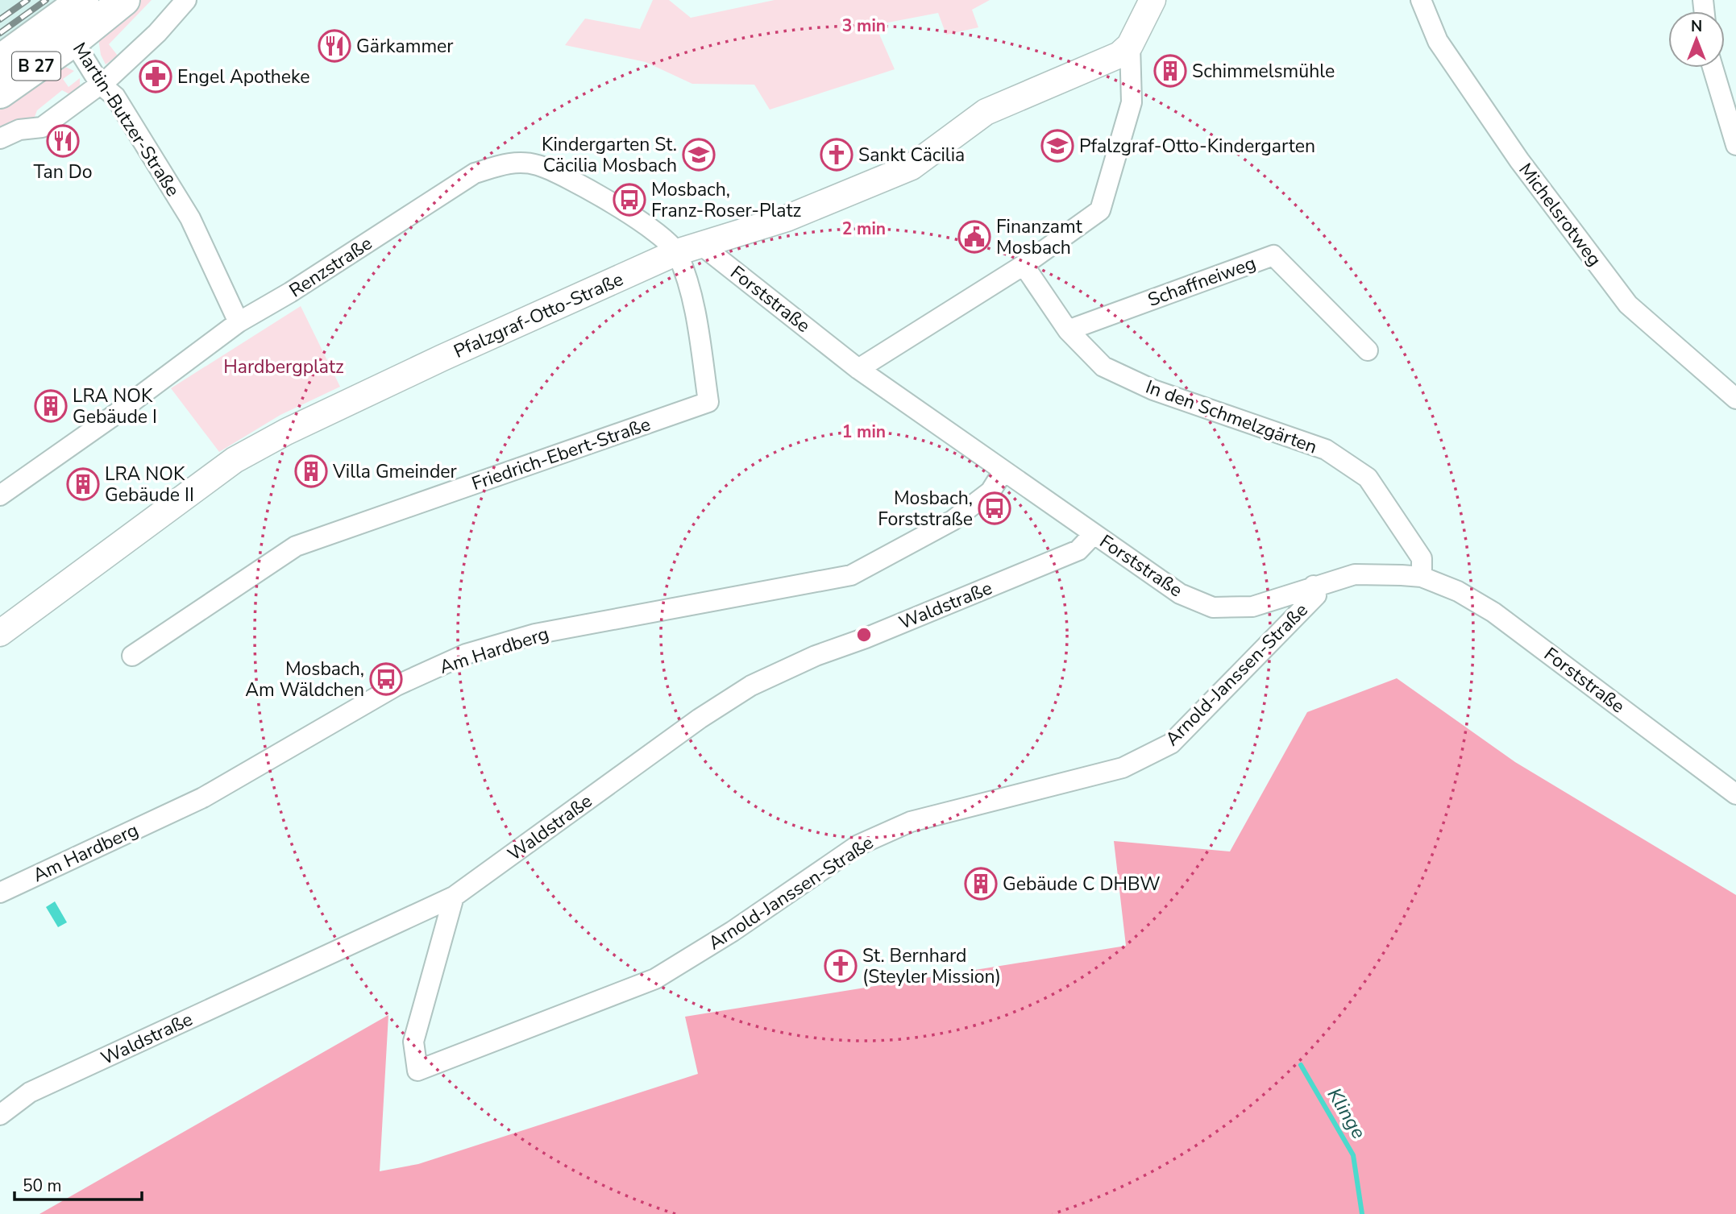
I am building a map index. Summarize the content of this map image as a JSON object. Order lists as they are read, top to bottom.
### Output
{
  "streets": {
    "main road": ["B 27"],
    "street": [
      "Martin-Butzer-Straße",
      "Michelsrotweg",
      "Renzstraße",
      "Schaffneiweg",
      "Forststraße",
      "Pfalzgraf-Otto-Straße",
      "In den Schmelzgärten",
      "Friedrich-Ebert-Straße",
      "Waldstraße",
      "Am Hardberg",
      "Arnold-Janssen-Straße"
    ]
  },
  "crossings": [
    ["B 27", "Martin-Butzer-Straße"],
    ["Martin-Butzer-Straße", "Renzstraße"],
    ["Renzstraße", "Pfalzgraf-Otto-Straße"],
    ["Renzstraße", "Friedrich-Ebert-Straße"],
    ["Schaffneiweg", "In den Schmelzgärten"],
    ["Forststraße", "Pfalzgraf-Otto-Straße"],
    ["Forststraße", "In den Schmelzgärten"],
    ["Forststraße", "Waldstraße"],
    ["Forststraße", "Am Hardberg"],
    ["Forststraße", "Arnold-Janssen-Straße"],
    ["Pfalzgraf-Otto-Straße", "Friedrich-Ebert-Straße"],
    ["Waldstraße", "Arnold-Janssen-Straße"]
  ],
  "water": ["Klinge"],
  "parks": ["Hardbergplatz"],
  "places": {
    "restaurant": ["Gärkammer", "Tan Do"],
    "building": [
      "Schimmelsmühle",
      "LRA NOK Gebäude I",
      "Villa Gmeinder",
      "LRA NOK Gebäude II",
      "Gebäude C DHBW"
    ],
    "pharmacy": ["Engel Apotheke"],
    "school or university": ["Pfalzgraf-Otto-Kindergarten", "Kindergarten St. Cäcilia Mosbach"],
    "church": ["Sankt Cäcilia", "St. Bernhard (Steyler Mission)"],
    "bus stop": ["Mosbach, Franz-Roser-Platz", "Mosbach, Forststraße", "Mosbach, Am Wäldchen"],
    "public building": ["Finanzamt Mosbach"]
  },
  "scale_bar": "50 m",
  "north": "top",
  "rings": ["3 min", "2 min", "1 min"]
}
